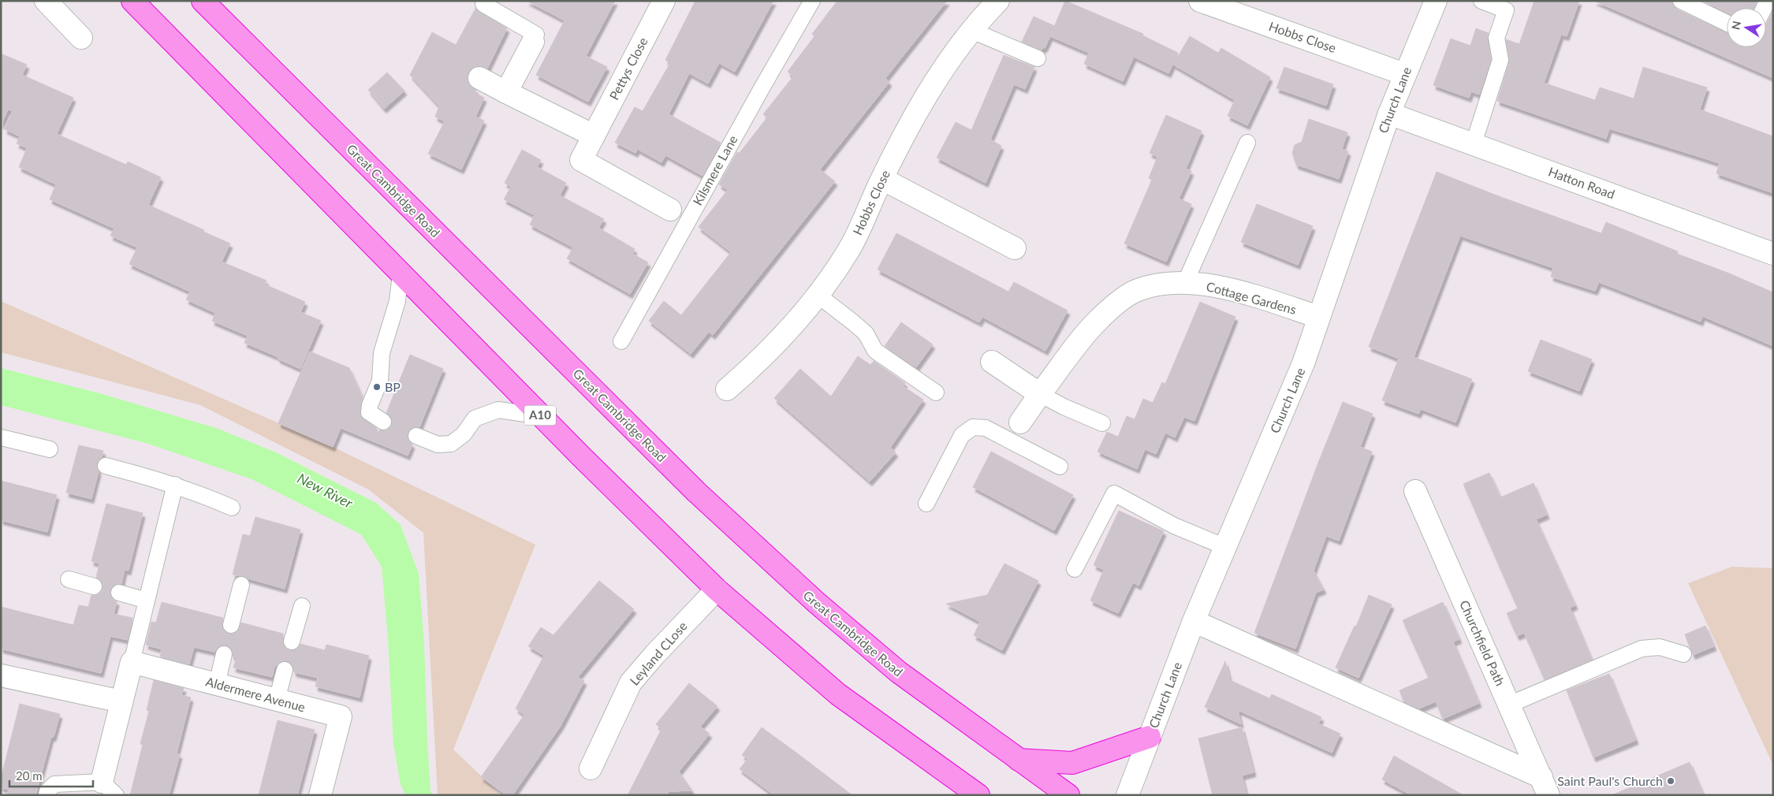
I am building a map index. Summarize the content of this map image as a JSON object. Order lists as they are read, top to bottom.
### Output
{
  "streets": {
    "highway": ["Great Cambridge Road", "A10"],
    "street": [
      "Hobbs Close",
      "Pettys Close",
      "Church Lane",
      "Hatton Road",
      "Cottage Gardens",
      "Churchfield Path",
      "Leyland CLose",
      "Aldermere Avenue"
    ],
    "lane": ["Kilsmere Lane"]
  },
  "crossings": [
    ["Hobbs Close", "Church Lane"],
    ["Church Lane", "Hatton Road"],
    ["Church Lane", "Cottage Gardens"],
    ["A10", "Leyland CLose"]
  ],
  "water": ["New River"],
  "places": ["BP", "Saint Paul's Church"],
  "scale_bar": "20 m",
  "north": "left"
}
